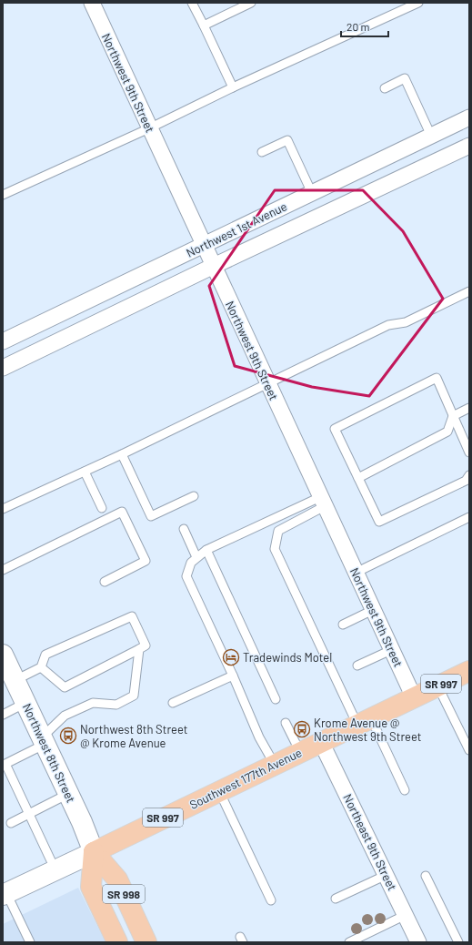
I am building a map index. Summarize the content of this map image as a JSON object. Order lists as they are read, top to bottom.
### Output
{
  "streets": {
    "highway": ["SR 997", "Southwest 177th Avenue", "SR 998"],
    "street": [
      "Northwest 9th Street",
      "Northwest 1st Avenue",
      "Northwest 8th Street",
      "Northeast 9th Street"
    ]
  },
  "crossings": [
    ["Northwest 9th Street", "Northwest 1st Avenue"],
    ["Northwest 9th Street", "Southwest 177th Avenue"],
    ["Northwest 8th Street", "Southwest 177th Avenue"],
    ["Northwest 8th Street", "SR 998"],
    ["Southwest 177th Avenue", "Northeast 9th Street"],
    ["Southwest 177th Avenue", "SR 998"]
  ],
  "places": {
    "hotel": ["Tradewinds Motel"],
    "bus stop": ["Krome Avenue @ Northwest 9th Street", "Northwest 8th Street @ Krome Avenue"]
  },
  "scale_bar": "20 m"
}
